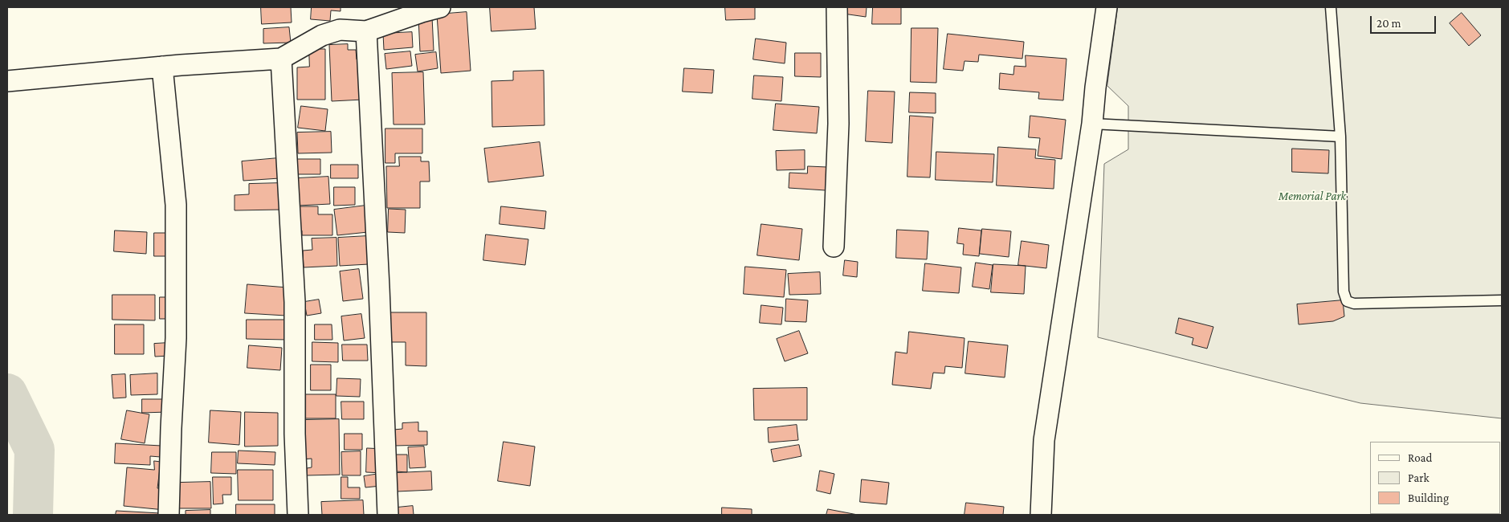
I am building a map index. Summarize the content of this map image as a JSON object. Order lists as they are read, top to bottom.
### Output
{
  "parks": ["Memorial Park"],
  "legend": ["Road", "Park", "Building"],
  "scale_bar": "20 m"
}
